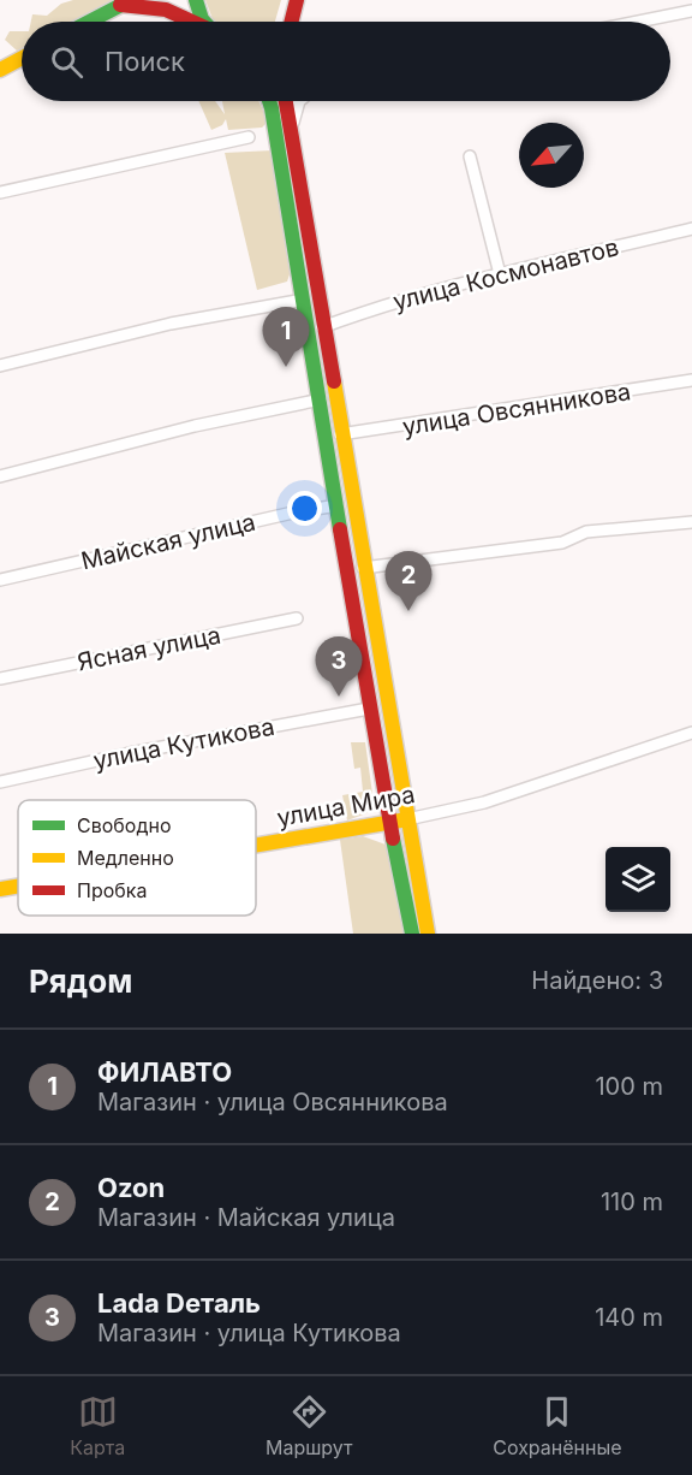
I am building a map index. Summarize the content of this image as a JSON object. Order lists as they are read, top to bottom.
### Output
{
  "streets": {
    "main road": ["улица Мира"],
    "street": [
      "улица Космонавтов",
      "улица Овсянникова",
      "Майская улица",
      "Ясная улица",
      "улица Кутикова"
    ]
  },
  "legend": ["Свободно", "Медленно", "Пробка"],
  "north": "bottom left",
  "page": {
    "search": "Поиск",
    "pins": ["1", "2", "3"],
    "heading": ["Рядом", "Найдено: 3"],
    "list": [
      {
        "mark": "1",
        "name": "ФИЛАВТО",
        "note": "Магазин · улица Овсянникова",
        "value": "100 m"
      },
      {
        "mark": "2",
        "name": "Ozon",
        "note": "Магазин · Майская улица",
        "value": "110 m"
      },
      {
        "mark": "3",
        "name": "Lada Dеталь",
        "note": "Магазин · улица Кутикова",
        "value": "140 m"
      }
    ],
    "nav": ["Карта", "Маршрут", "Сохранённые"]
  }
}
